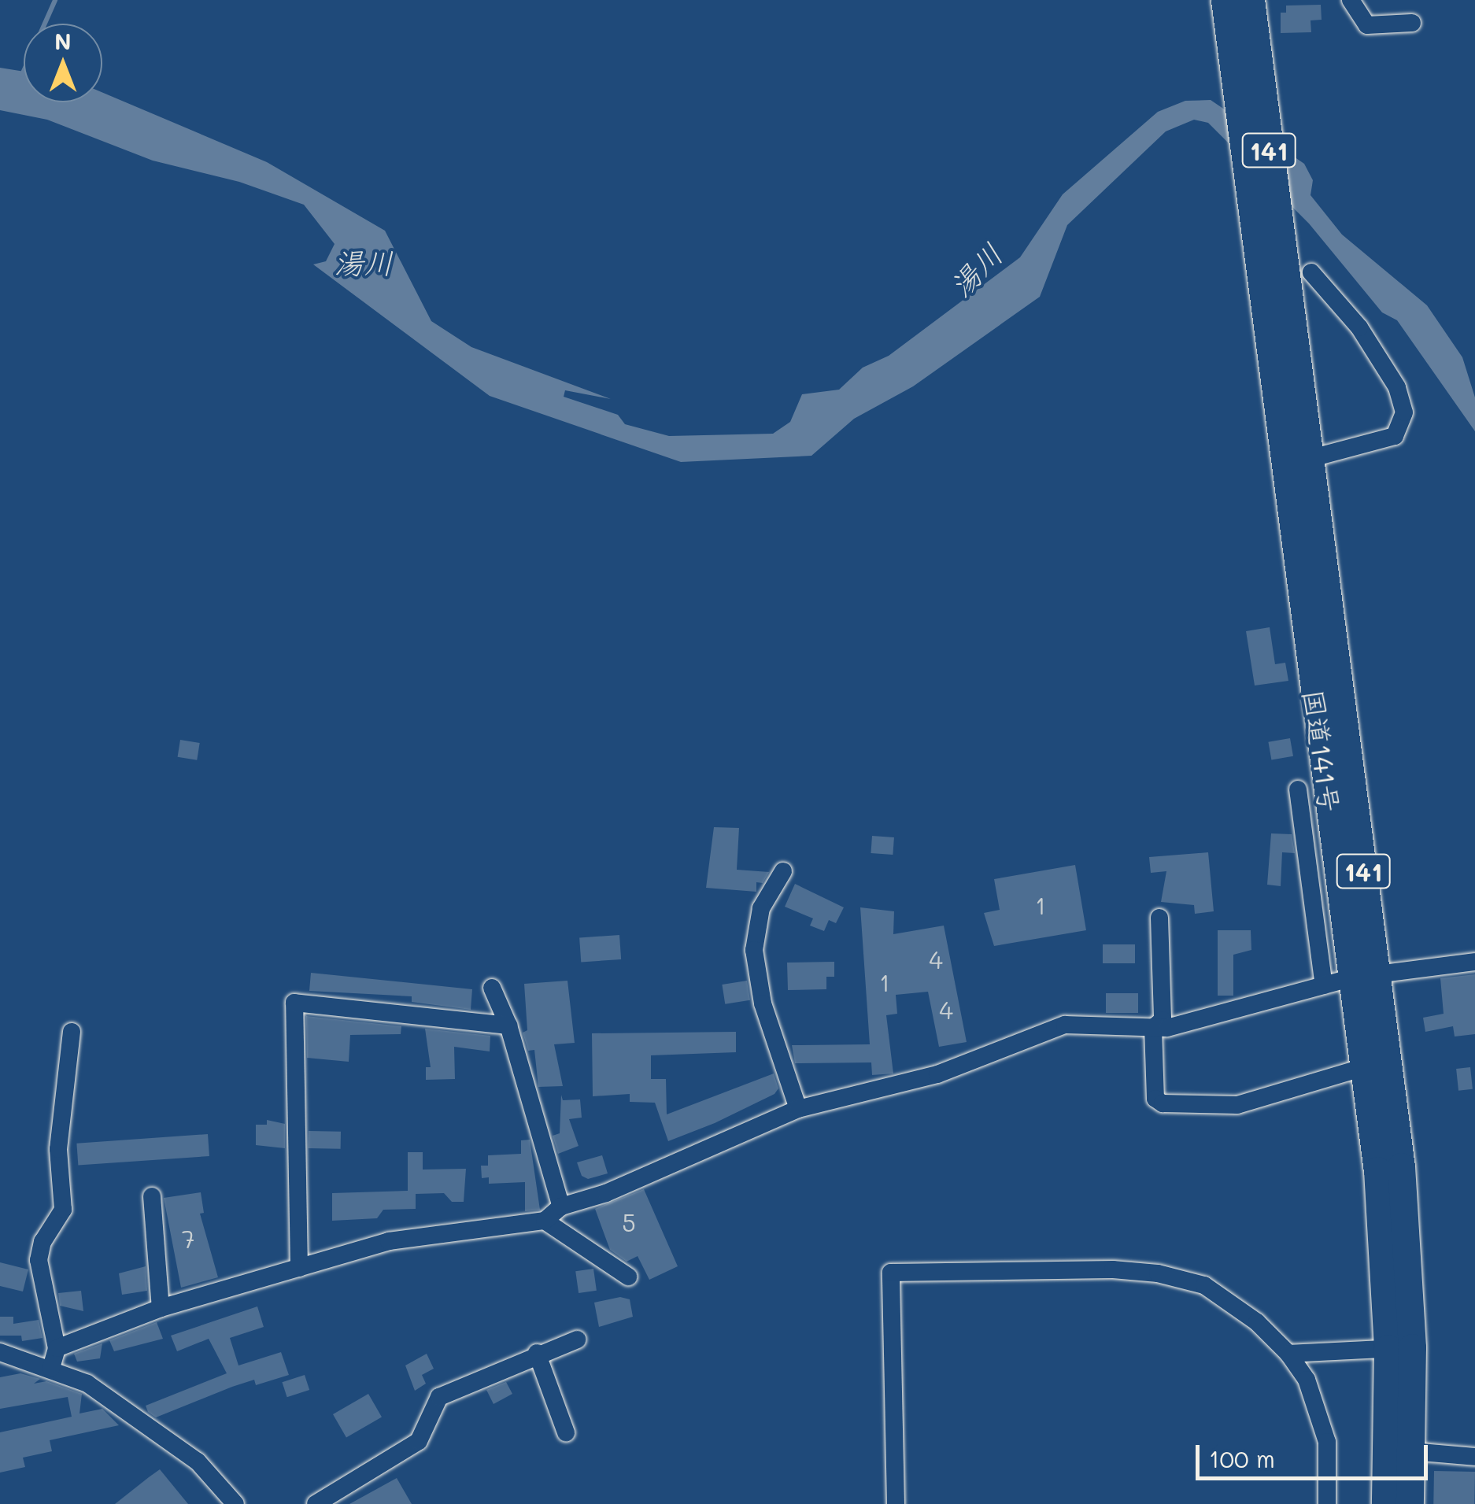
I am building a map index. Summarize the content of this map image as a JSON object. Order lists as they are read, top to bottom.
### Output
{
  "streets": {
    "highway": ["141", "国道141号"]
  },
  "water": ["湯川"],
  "house_numbers": [
    "1",
    "4",
    "1",
    "4",
    "5",
    "7"
  ],
  "scale_bar": "100 m",
  "north": "top"
}
